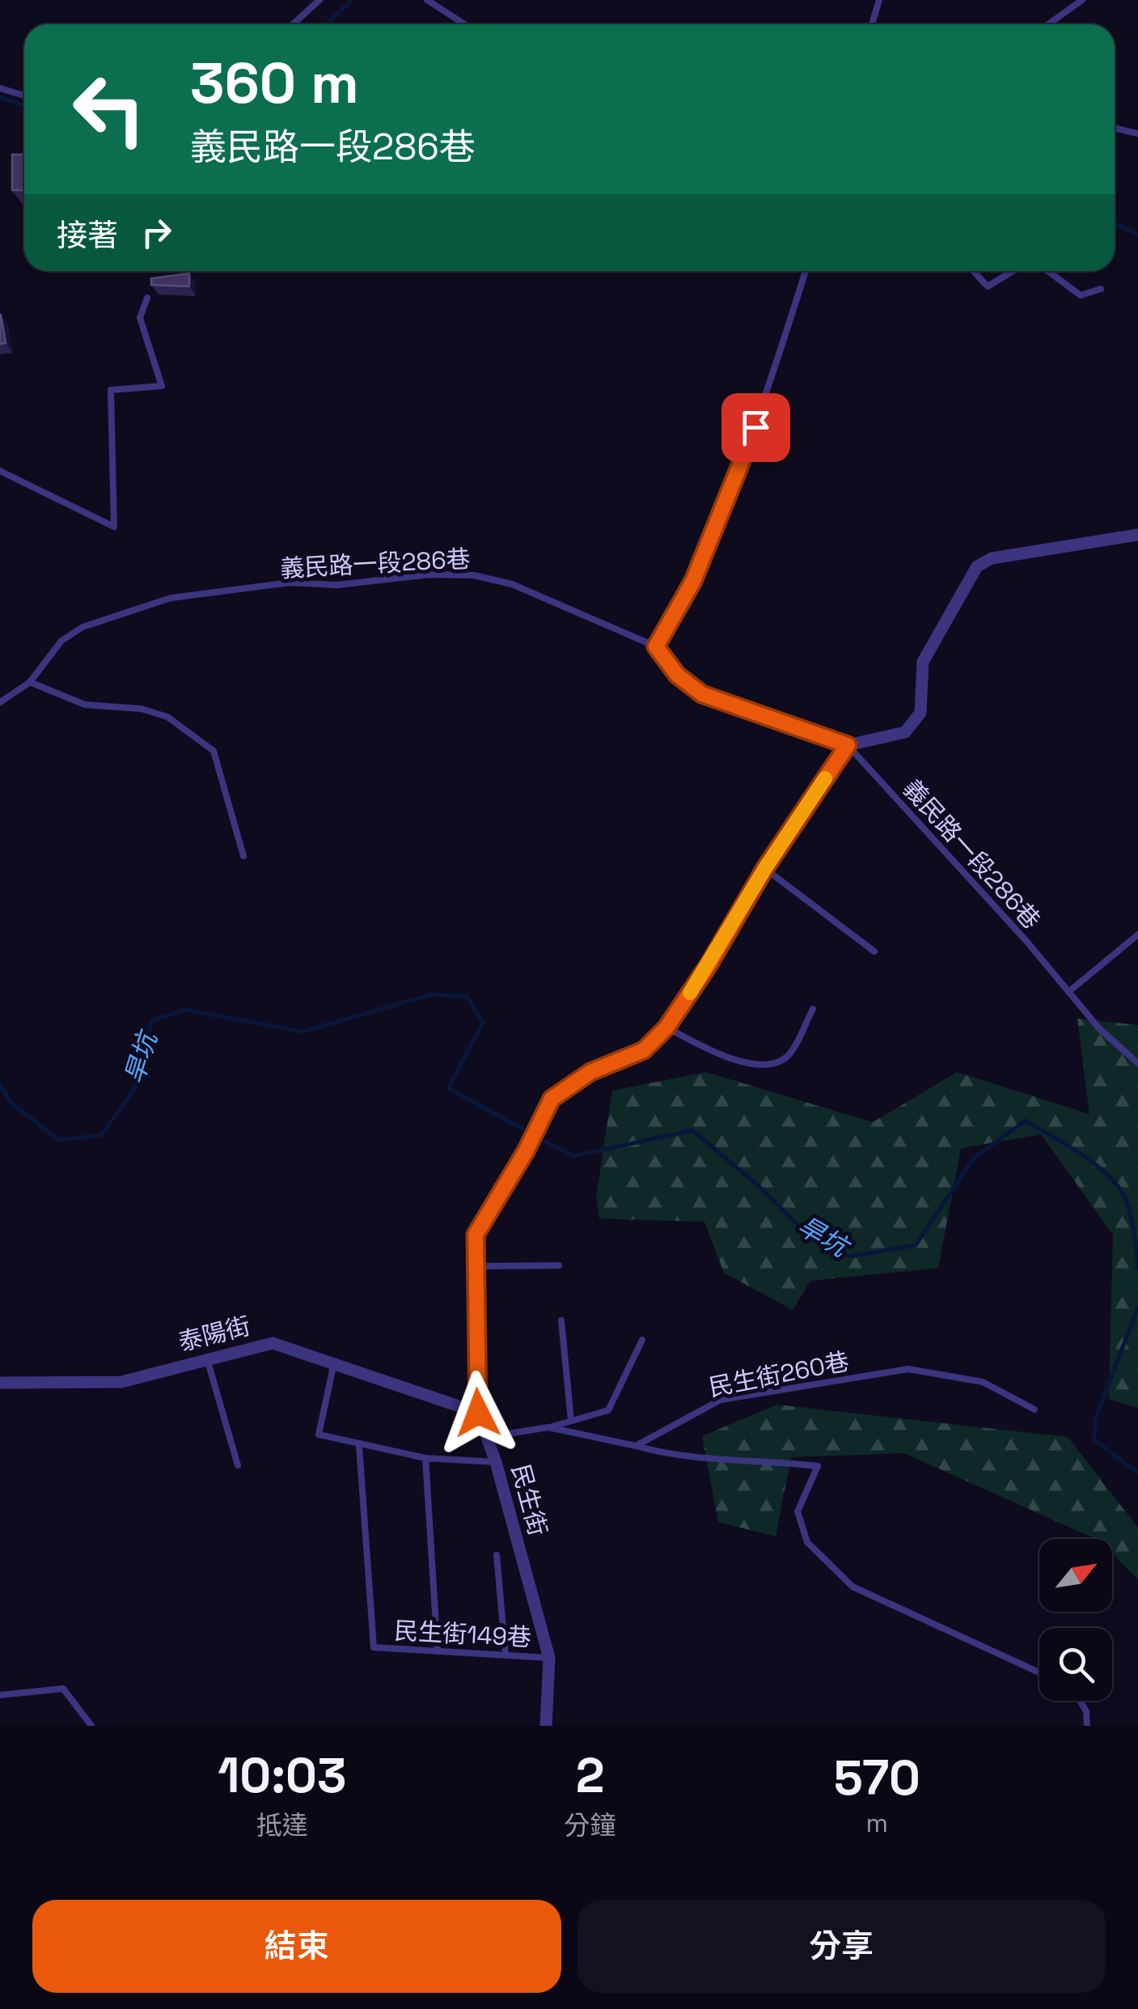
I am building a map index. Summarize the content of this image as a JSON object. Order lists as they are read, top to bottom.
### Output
{
  "streets": {
    "street": ["泰陽街", "民生街"],
    "lane": ["義民路一段286巷", "民生街260巷", "民生街149巷"]
  },
  "crossings": [
    ["義民路一段286巷", "民生街"],
    ["泰陽街", "民生街"],
    ["民生街", "民生街149巷"]
  ],
  "water": ["旱坑"],
  "north": "top right",
  "page": {
    "turn": ["360 m", "義民路一段286巷"],
    "then": "接著",
    "eta": [
      "10:03",
      "抵達",
      "2",
      "分鐘",
      "570",
      "m"
    ],
    "buttons": ["結束", "分享"]
  }
}
